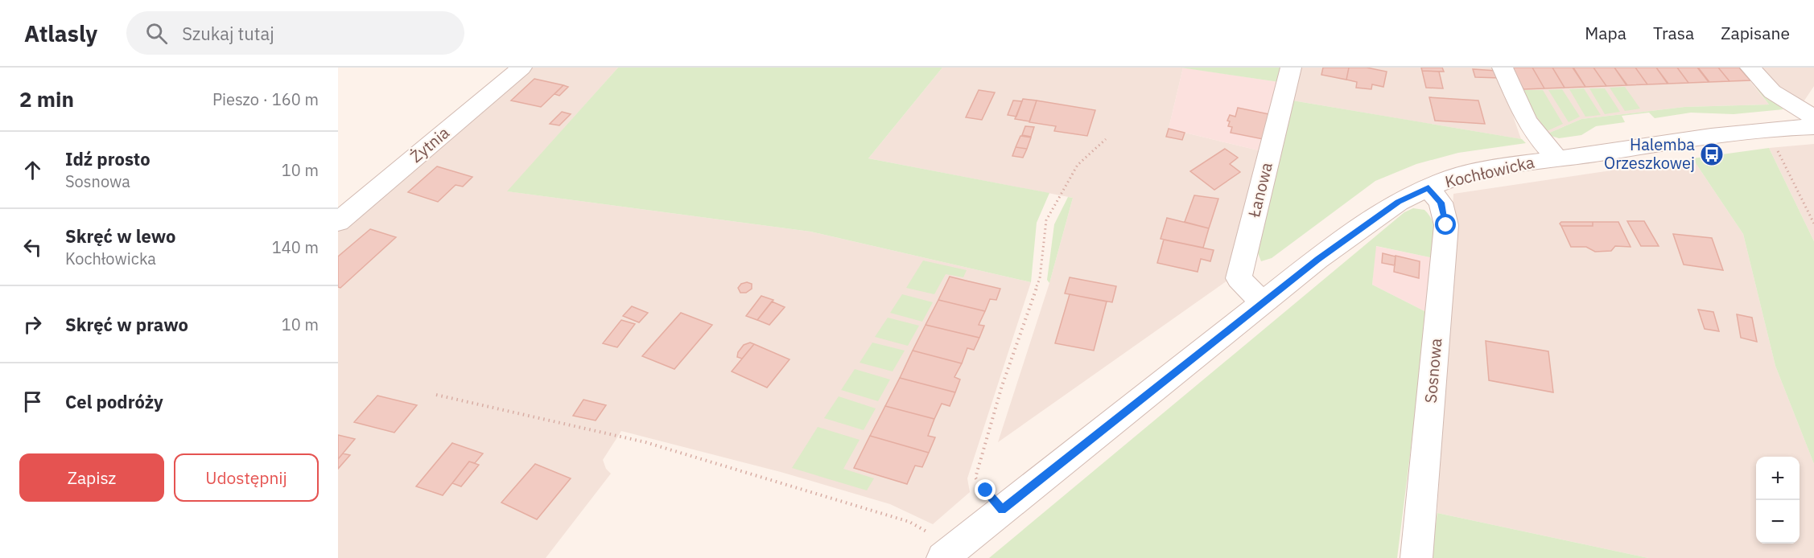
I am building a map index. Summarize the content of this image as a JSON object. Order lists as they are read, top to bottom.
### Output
{
  "streets": {
    "street": [
      "Żytnia",
      "Kochłowicka",
      "Łanowa",
      "Sosnowa"
    ]
  },
  "crossings": [
    ["Kochłowicka", "Łanowa"],
    ["Kochłowicka", "Sosnowa"]
  ],
  "places": {
    "bus stop": ["Halemba Orzeszkowej"]
  },
  "page": {
    "header": "Atlasly",
    "search": "Szukaj tutaj",
    "nav": ["Mapa", "Trasa", "Zapisane"],
    "heading": ["2 min", "Pieszo · 160 m"],
    "list": [
      ["Idź prosto", "Sosnowa", "10 m"],
      ["Skręć w lewo", "Kochłowicka", "140 m"],
      ["Skręć w prawo", "10 m"],
      "Cel podróży"
    ],
    "buttons": ["Zapisz", "Udostępnij"],
    "map_buttons": ["+", "−"]
  }
}
